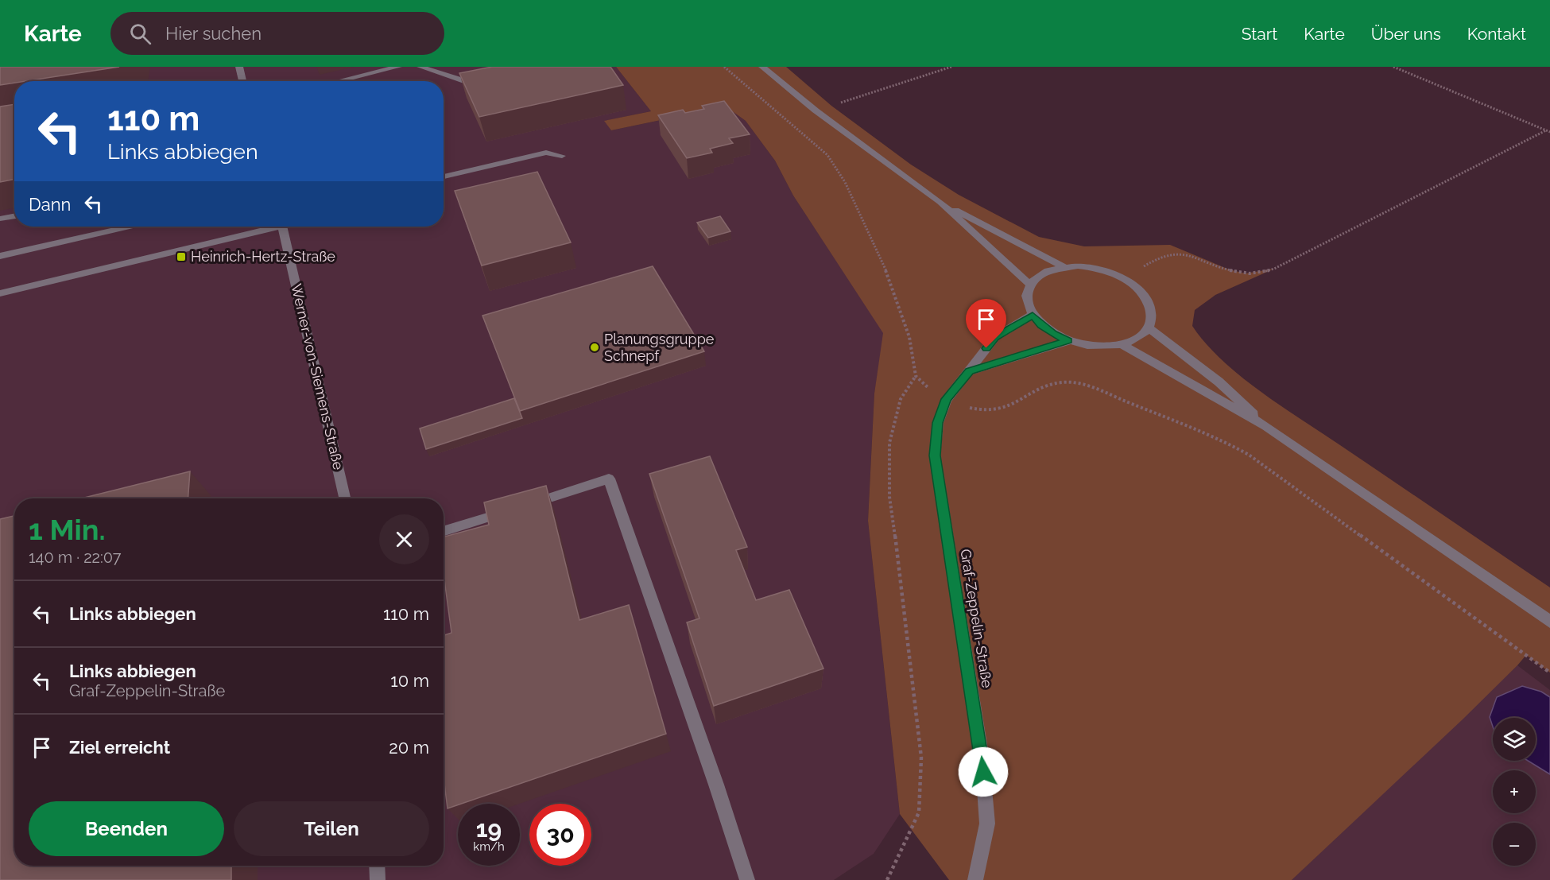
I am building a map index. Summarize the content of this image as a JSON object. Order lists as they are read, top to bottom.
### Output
{
  "streets": {
    "street": ["Werner-von-Siemens-Straße", "Graf-Zeppelin-Straße"]
  },
  "places": {
    "transit": ["Heinrich-Hertz-Straße"],
    "other": ["Planungsgruppe Schnepf"]
  },
  "page": {
    "header": "Karte",
    "search": "Hier suchen",
    "nav": [
      "Start",
      "Karte",
      "Über uns",
      "Kontakt"
    ],
    "turn": ["110 m", "Links abbiegen"],
    "then": "Dann",
    "heading": ["1 Min.", "140 m · 22:07"],
    "list": [
      {
        "name": "Links abbiegen",
        "value": "110 m"
      },
      {
        "name": "Links abbiegen",
        "note": "Graf-Zeppelin-Straße",
        "value": "10 m"
      },
      {
        "name": "Ziel erreicht",
        "value": "20 m"
      }
    ],
    "map_buttons": ["+", "−"],
    "buttons": ["Beenden", "Teilen"],
    "speed": "19 km/h",
    "limit": "30"
  }
}
